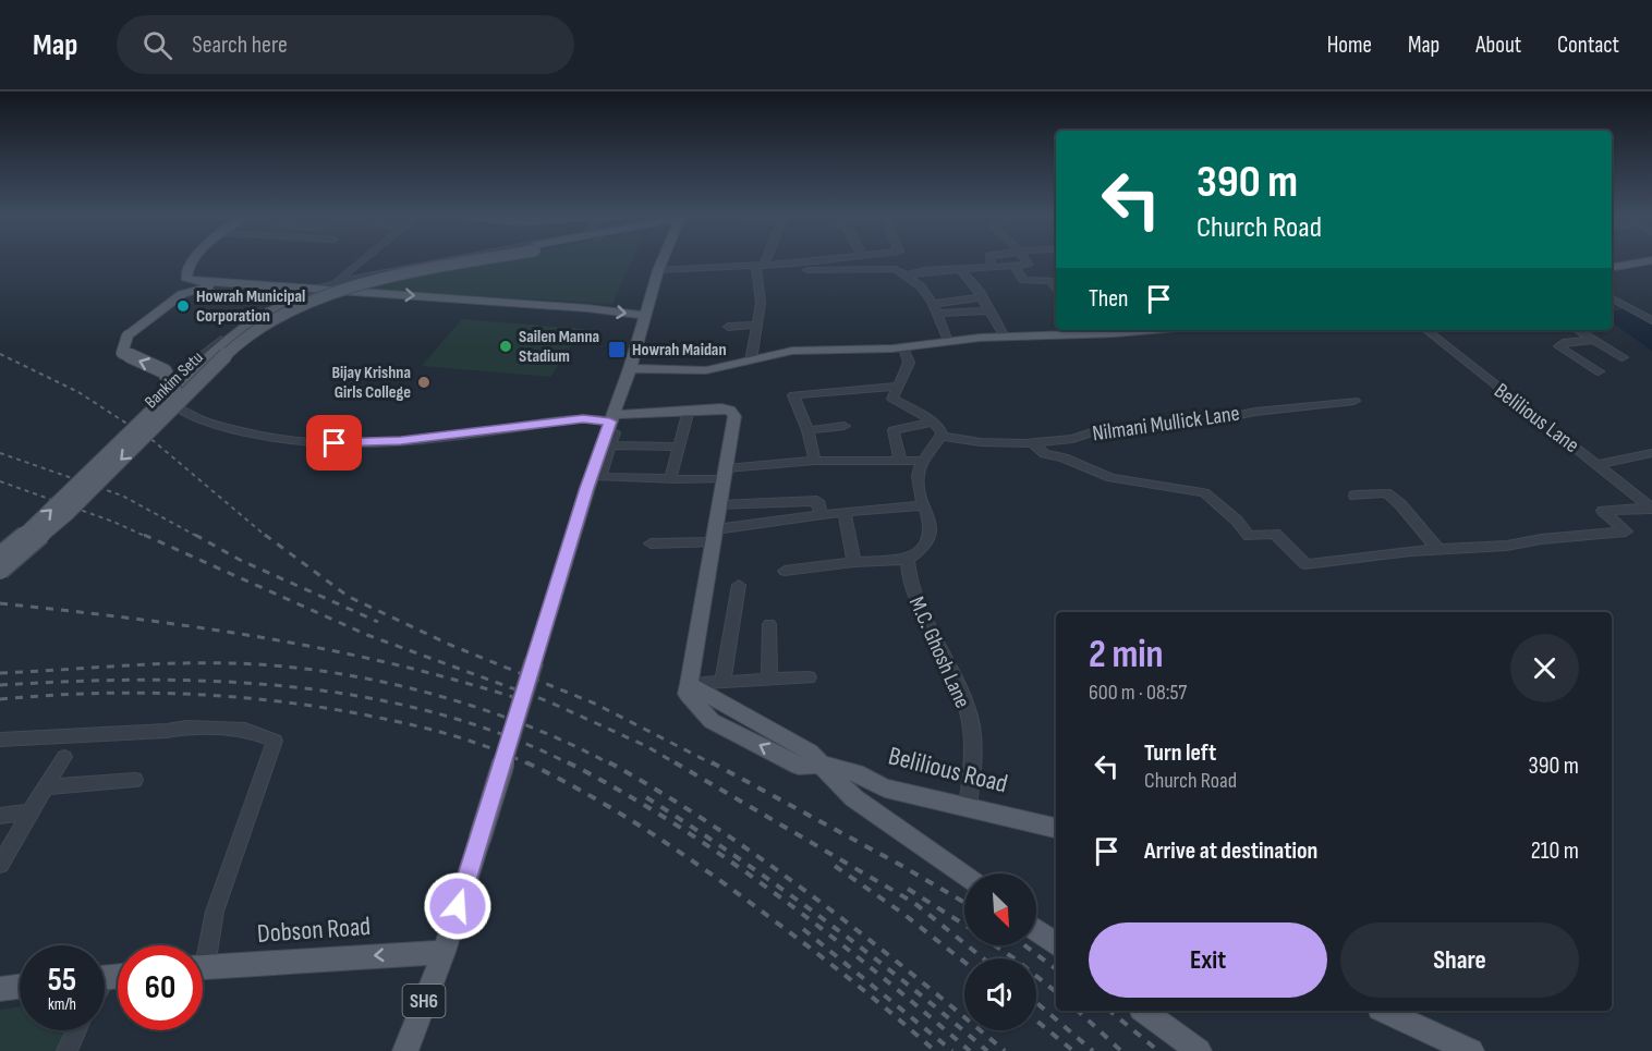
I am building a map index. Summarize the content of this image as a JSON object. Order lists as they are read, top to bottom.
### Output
{
  "streets": {
    "main road": [
      "Bankim Setu",
      "Belilious Road",
      "Dobson Road",
      "SH6"
    ],
    "street": ["Belilious Lane", "Nilmani Mullick Lane", "M.C. Ghosh Lane"]
  },
  "crossings": [
    ["M.C. Ghosh Lane", "Belilious Road"],
    ["Dobson Road", "SH6"]
  ],
  "one_way": ["Dobson Road"],
  "places": {
    "other": ["Howrah Municipal Corporation", "Sailen Manna Stadium", "Bijay Krishna Girls College"],
    "transit": ["Howrah Maidan"]
  },
  "north": "bottom right",
  "page": {
    "header": "Map",
    "search": "Search here",
    "nav": [
      "Home",
      "Map",
      "About",
      "Contact"
    ],
    "turn": ["390 m", "Church Road"],
    "then": "Then",
    "heading": ["2 min", "600 m · 08:57"],
    "list": [
      {
        "name": "Turn left",
        "note": "Church Road",
        "value": "390 m"
      },
      {
        "name": "Arrive at destination",
        "value": "210 m"
      }
    ],
    "buttons": ["Exit", "Share"],
    "speed": "55 km/h",
    "limit": "60"
  }
}
